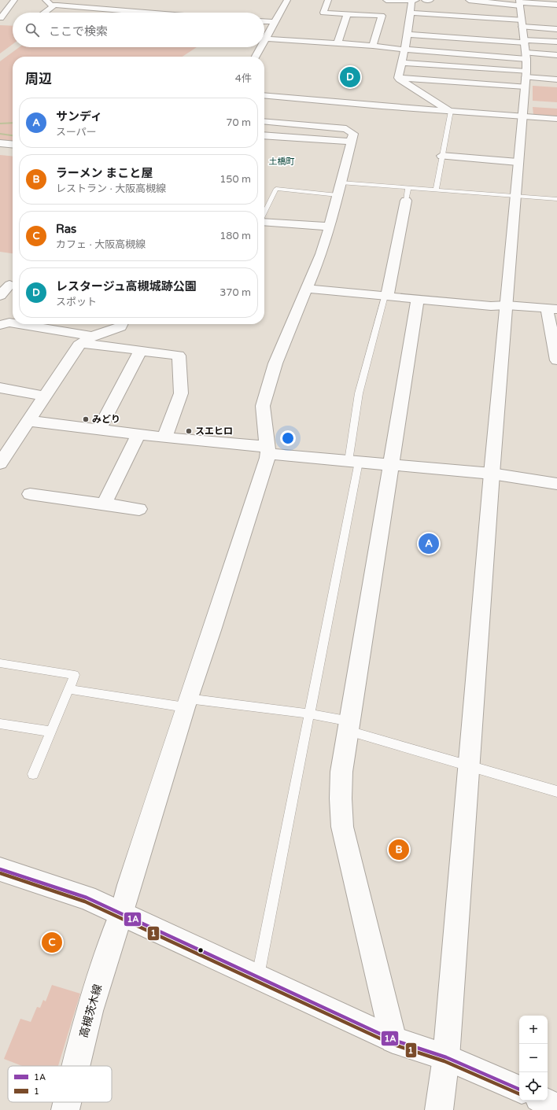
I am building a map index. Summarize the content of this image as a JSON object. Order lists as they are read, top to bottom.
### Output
{
  "streets": {
    "street": ["高槻茨木線"]
  },
  "districts": ["土橋町"],
  "places": ["みどり", "スエヒロ"],
  "lines": ["transit line 1A", "transit line 1"],
  "legend": ["1A", "1"],
  "page": {
    "search": "ここで検索",
    "heading": ["周辺", "4件"],
    "pins": [
      "D",
      "A",
      "B",
      "C"
    ],
    "list": [
      {
        "mark": "A",
        "name": "サンディ",
        "note": "スーパー",
        "value": "70 m"
      },
      {
        "mark": "B",
        "name": "ラーメン まこと屋",
        "note": "レストラン · 大阪高槻線",
        "value": "150 m"
      },
      {
        "mark": "C",
        "name": "Ras",
        "note": "カフェ · 大阪高槻線",
        "value": "180 m"
      },
      {
        "mark": "D",
        "name": "レスタージュ高槻城跡公園",
        "note": "スポット",
        "value": "370 m"
      }
    ],
    "map_buttons": ["+", "−"]
  }
}
